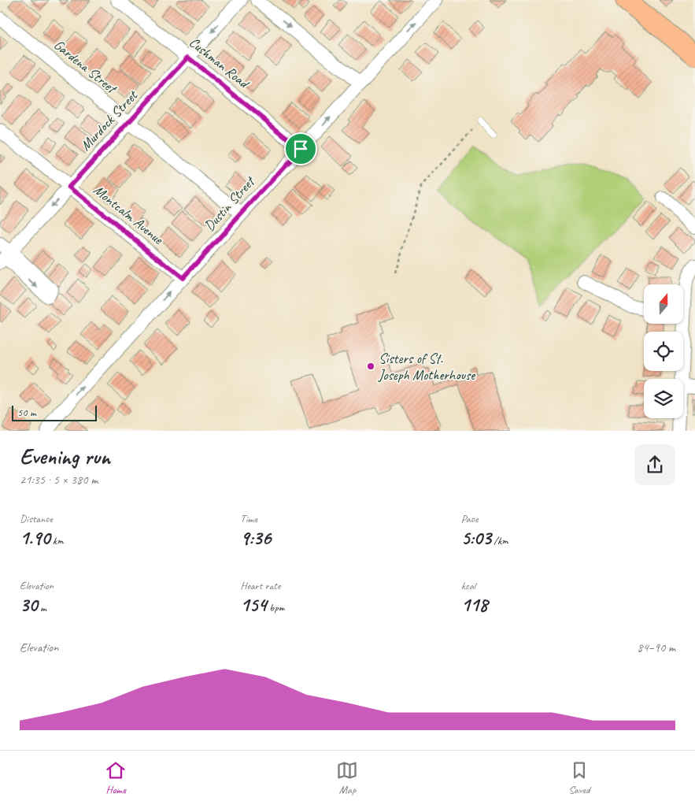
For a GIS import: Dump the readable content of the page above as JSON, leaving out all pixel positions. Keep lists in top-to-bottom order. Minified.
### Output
{"streets":{"street":["Cushman Road","Gardena Street","Murdock Street","Dustin Street","Montcalm Avenue"]},"crossings":[["Cushman Road","Murdock Street"],["Cushman Road","Dustin Street"],["Gardena Street","Murdock Street"],["Gardena Street","Dustin Street"],["Murdock Street","Montcalm Avenue"],["Dustin Street","Montcalm Avenue"]],"one_way":["Murdock Street","Dustin Street"],"places":["Sisters of St. Joseph Motherhouse"],"scale_bar":"50 m","north":"top","page":{"scale":"50 m","heading":["Evening run","21:35 · 5 × 380 m"],"stats":[["Distance","1.90 km"],["Time","9:36"],["Pace","5:03 /km"],["Elevation","30 m"],["Heart rate","154 bpm"],["kcal","118"]],"chart":["Elevation","84–90 m"],"tabs":["Home","Map","Saved"]}}
